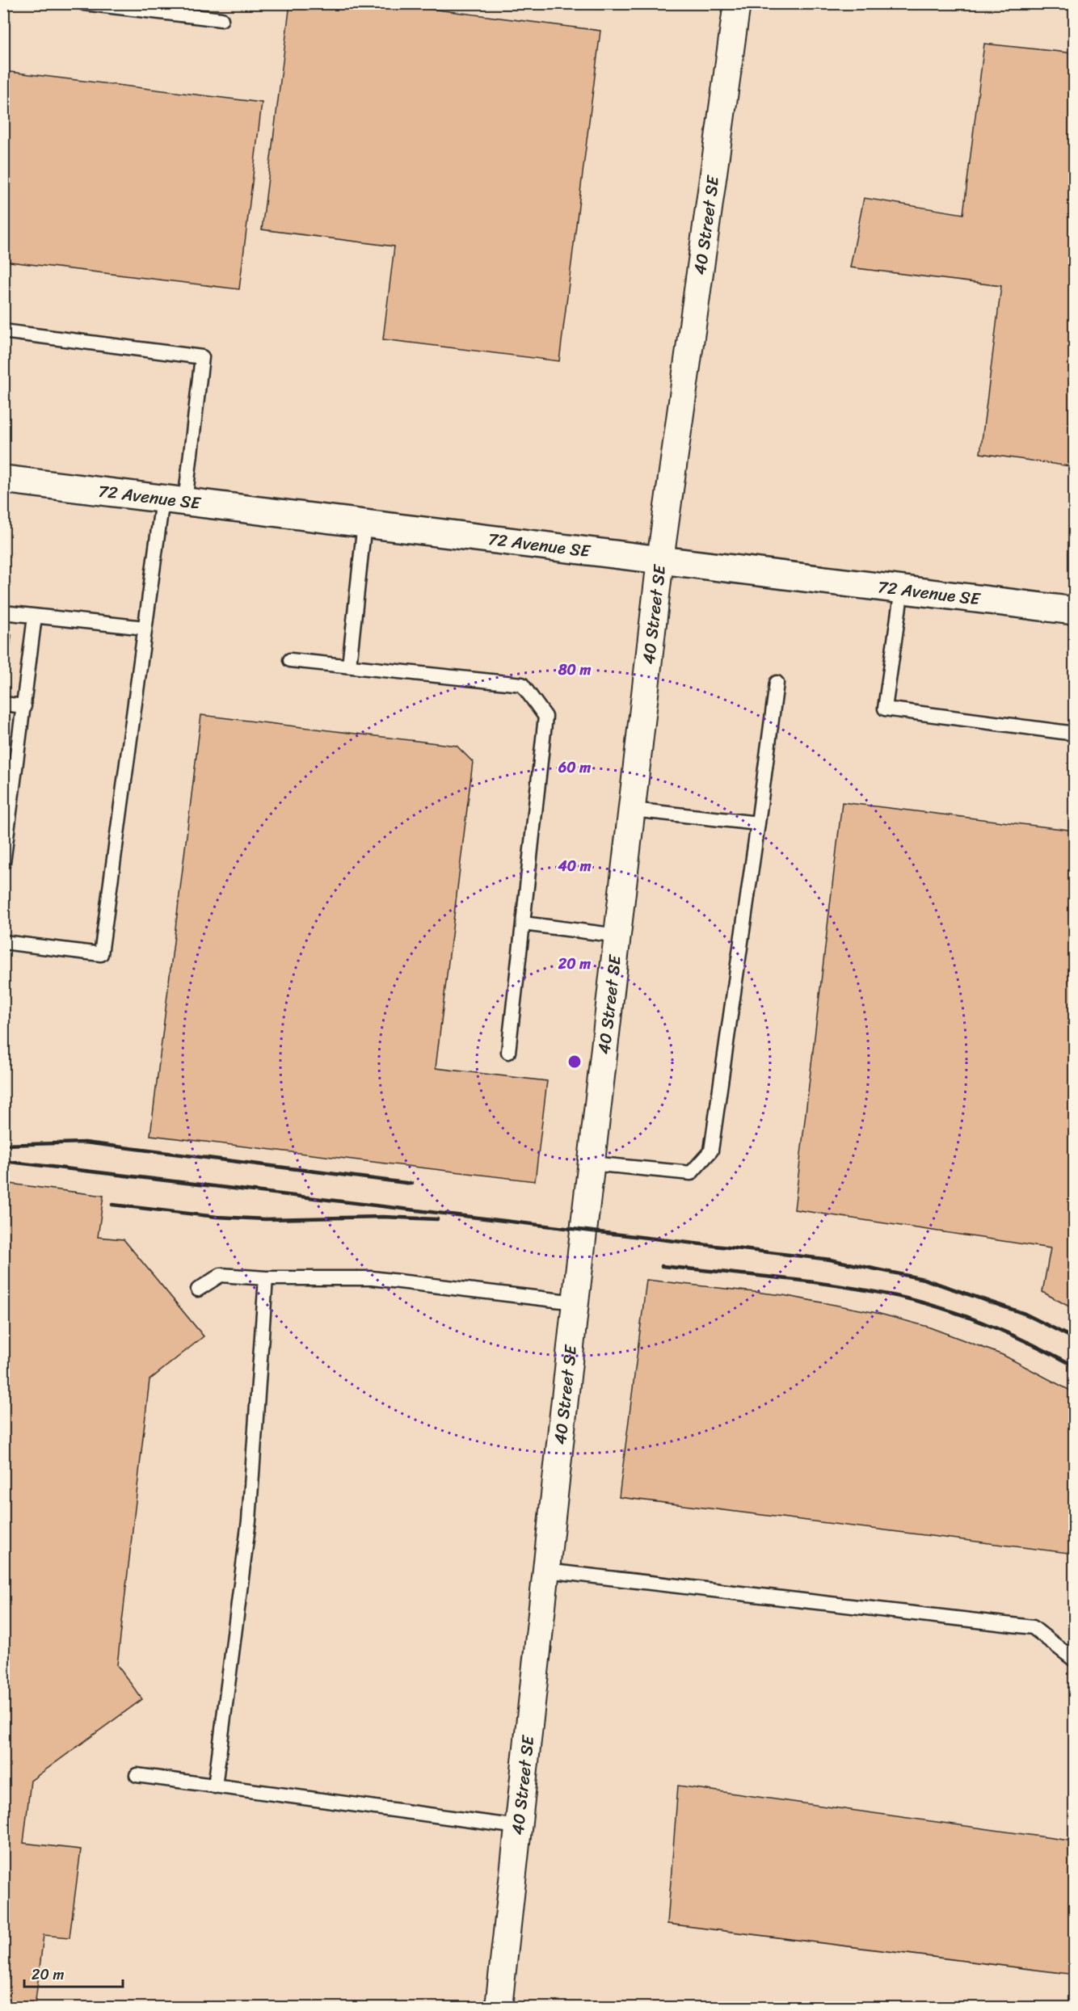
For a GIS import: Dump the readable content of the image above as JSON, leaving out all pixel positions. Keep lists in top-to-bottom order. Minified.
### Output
{"streets":{"street":["40 Street SE","72 Avenue SE"]},"crossings":[["40 Street SE","72 Avenue SE"]],"scale_bar":"20 m","rings":["80 m","60 m","40 m","20 m"]}
